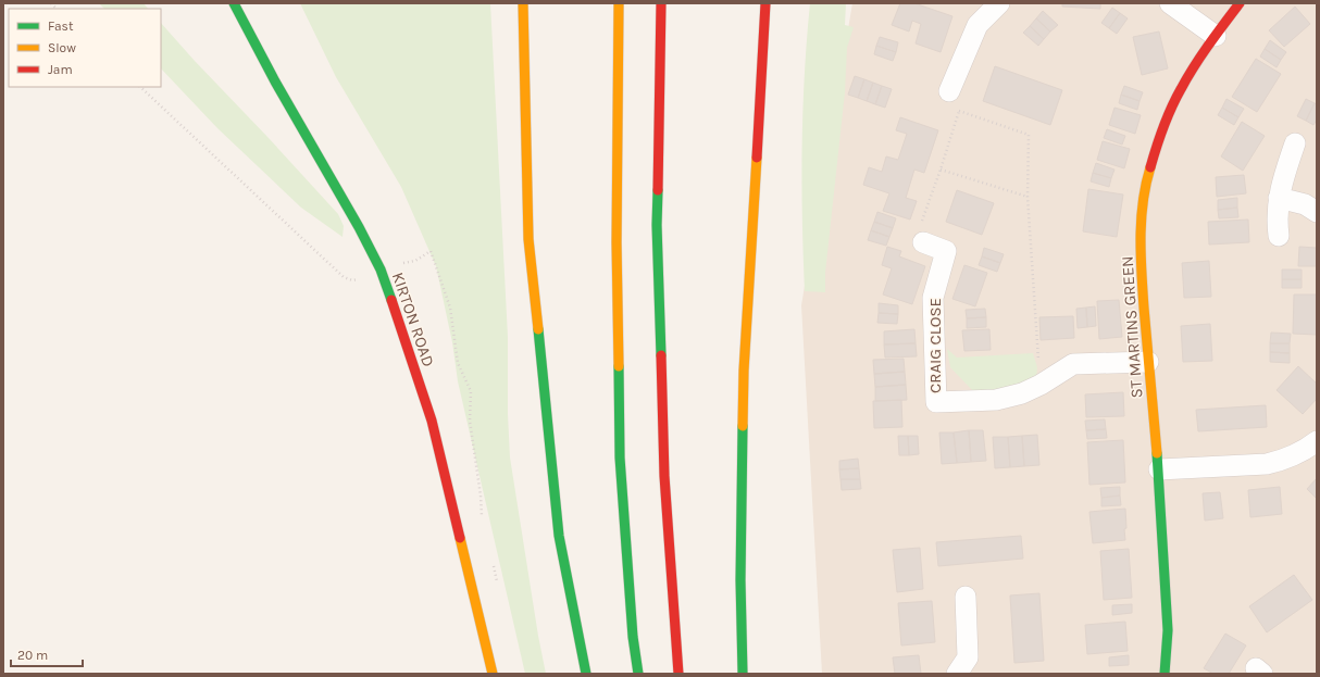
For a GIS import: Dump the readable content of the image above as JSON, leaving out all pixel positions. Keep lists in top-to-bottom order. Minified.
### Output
{"streets":{"main road":["KIRTON ROAD","ST MARTINS GREEN"],"street":["CRAIG CLOSE"]},"crossings":[["ST MARTINS GREEN","CRAIG CLOSE"]],"legend":["Fast","Slow","Jam"],"scale_bar":"20 m"}
